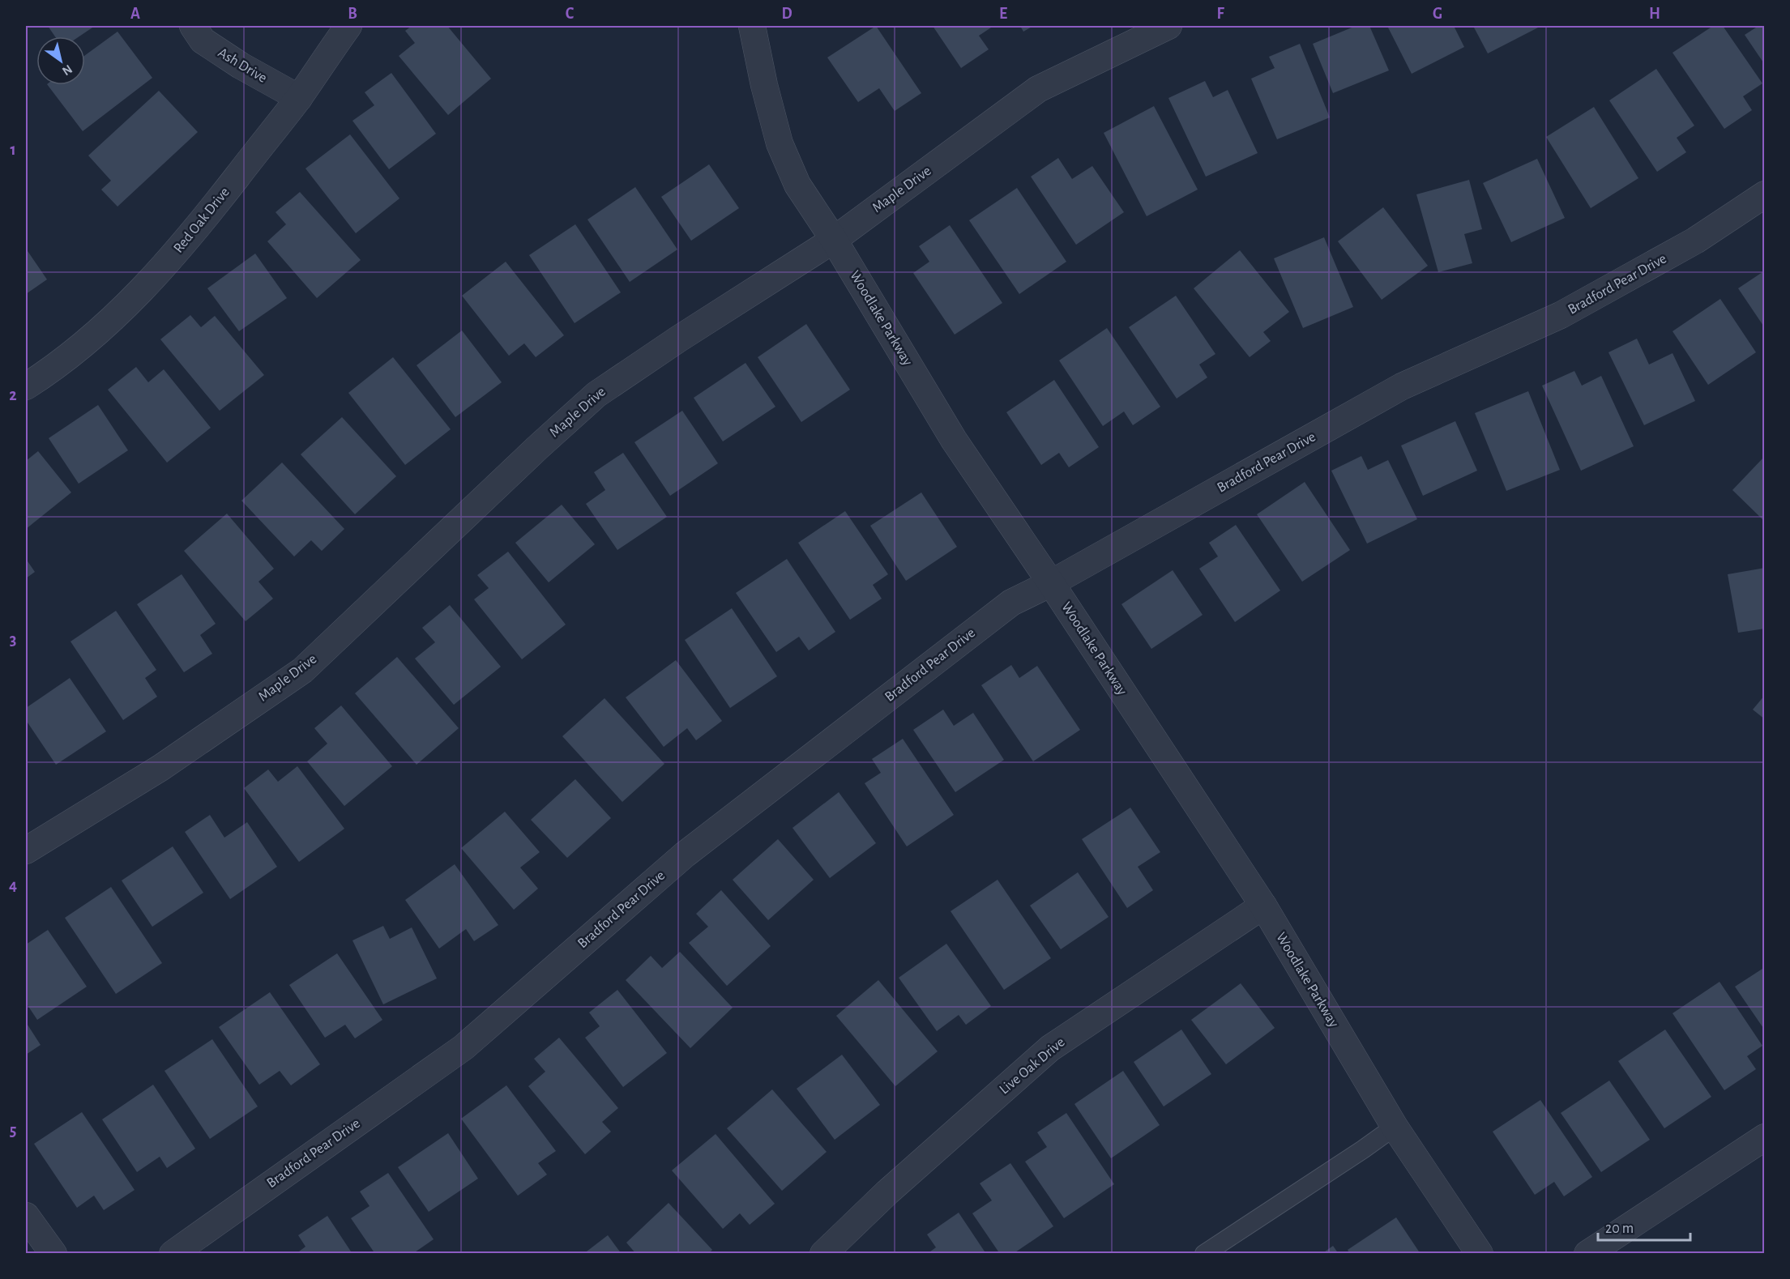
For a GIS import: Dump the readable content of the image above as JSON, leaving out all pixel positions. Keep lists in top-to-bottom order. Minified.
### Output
{"streets":{"street":["Ash Drive","Maple Drive","Red Oak Drive","Bradford Pear Drive","Woodlake Parkway","Live Oak Drive"]},"crossings":[["Ash Drive","Red Oak Drive"],["Maple Drive","Woodlake Parkway"],["Bradford Pear Drive","Woodlake Parkway"],["Woodlake Parkway","Live Oak Drive"]],"scale_bar":"20 m","north":"bottom right","grid":{"columns":["A","B","C","D","E","F","G","H"],"rows":["1","2","3","4","5"]}}
